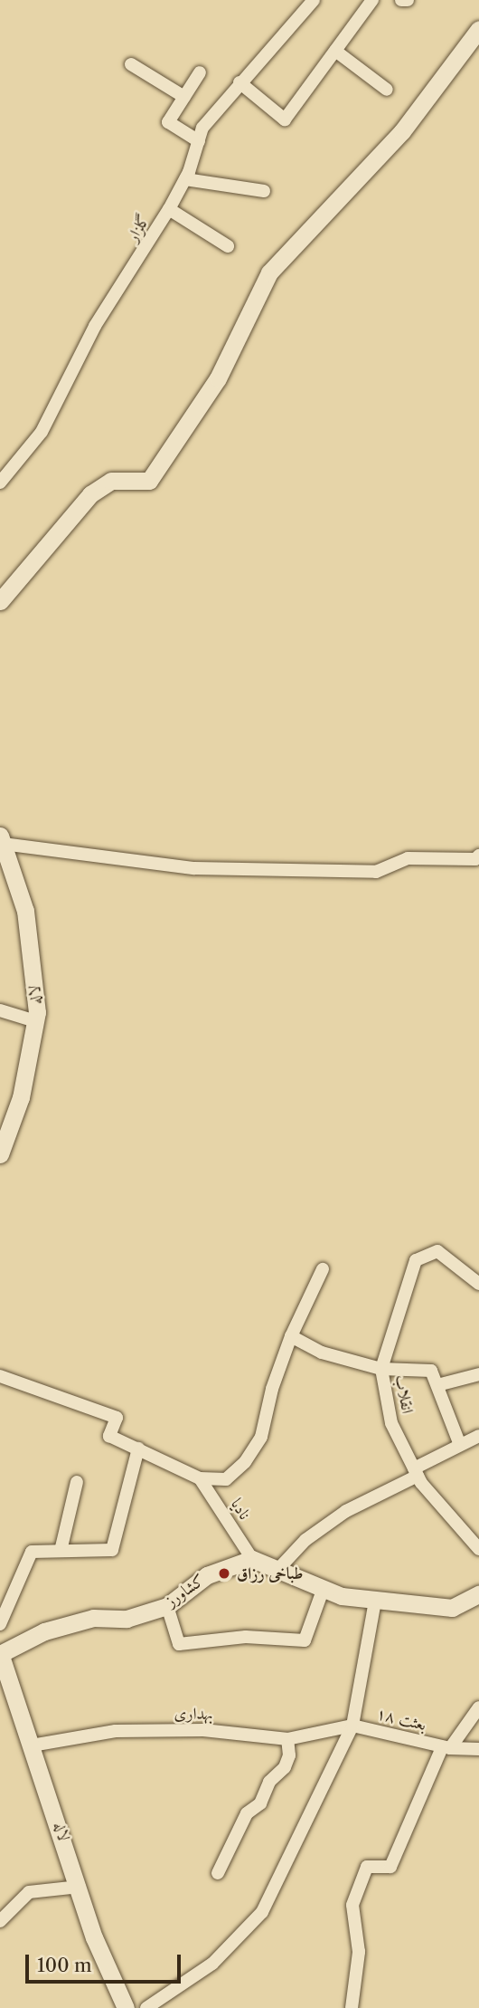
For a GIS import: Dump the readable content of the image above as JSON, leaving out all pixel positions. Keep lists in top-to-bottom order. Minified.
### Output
{"streets":{"street":["گلزار","لاله","انقلاب","نادیا","کشاورز","بهداری","بعثت ۱۸"]},"crossings":[["لاله","کشاورز"],["لاله","بهداری"],["نادیا","کشاورز"],["بهداری","بعثت ۱۸"]],"places":["طباخی رزاق"],"scale_bar":"100 m"}
